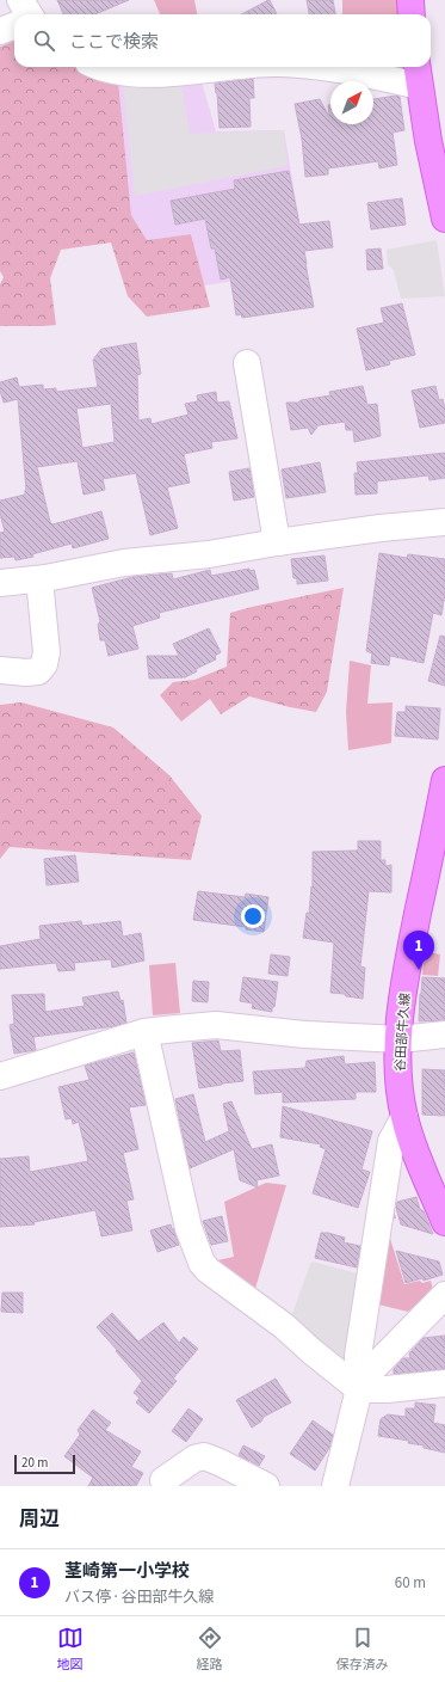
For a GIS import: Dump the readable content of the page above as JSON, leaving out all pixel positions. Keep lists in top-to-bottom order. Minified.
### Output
{"streets":{"main road":["谷田部牛久線"]},"scale_bar":"20 m","north":"top right","page":{"search":"ここで検索","pins":"1","scale":"20 m","heading":"周辺","list":[{"mark":"1","name":"茎崎第一小学校","note":"バス停 · 谷田部牛久線","value":"60 m"}],"nav":["地図","経路","保存済み"]}}
